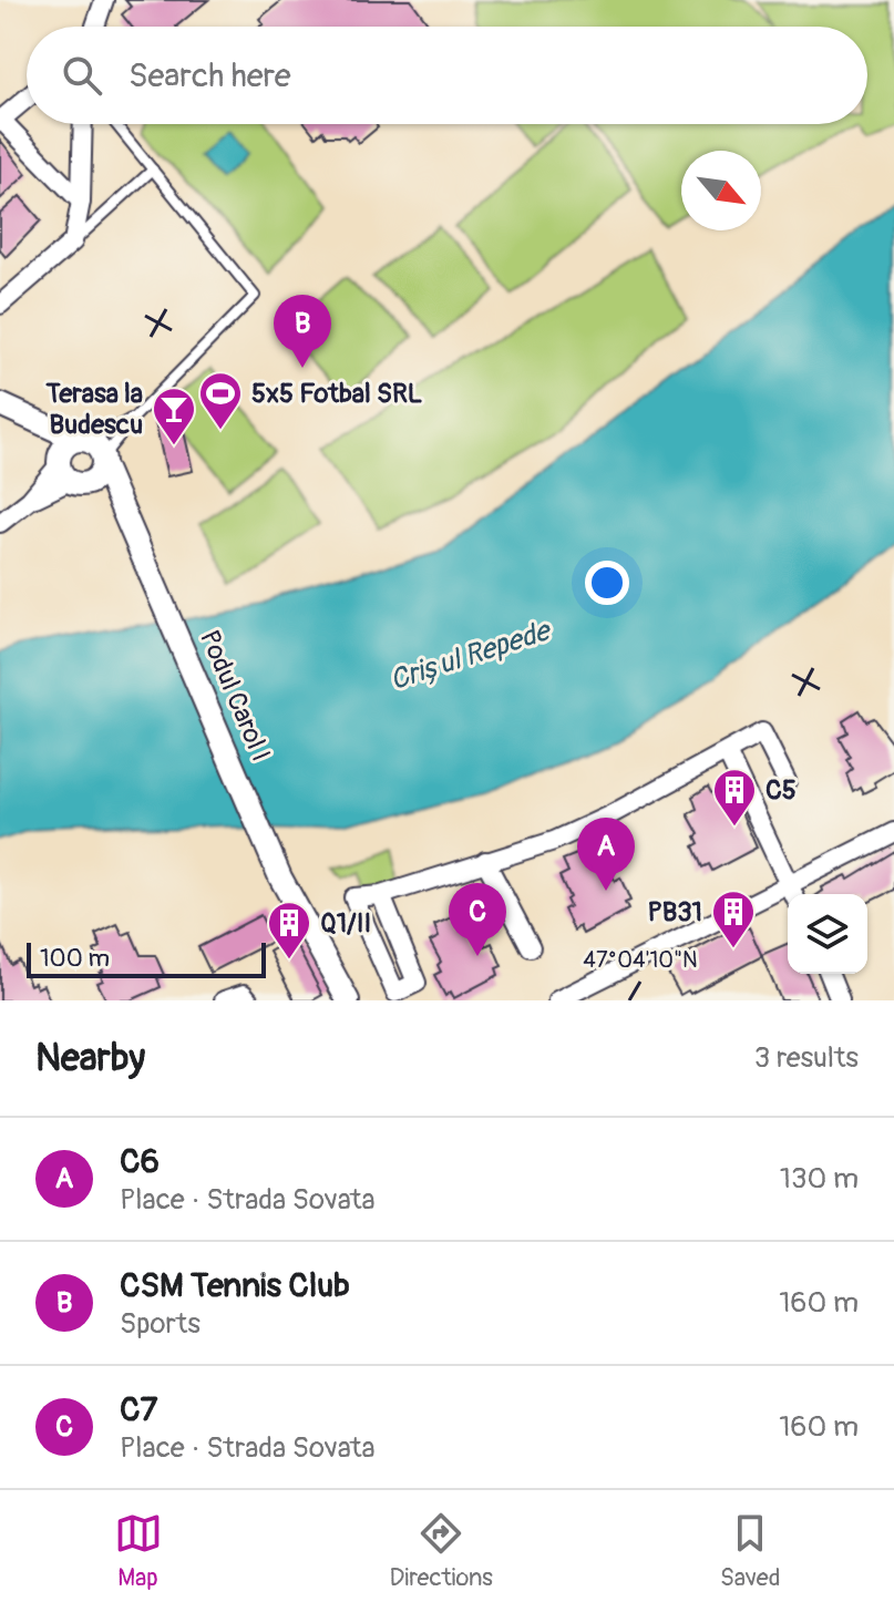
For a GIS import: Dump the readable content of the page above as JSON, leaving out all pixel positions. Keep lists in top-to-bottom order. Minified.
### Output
{"streets":{"street":["Podul Carol I"]},"water":["Crișul Repede"],"places":{"sports":["5x5 Fotbal SRL"],"bar":["Terasa la Budescu"],"building":["C5","PB31","Q1/II"]},"scale_bar":"100 m","north":"bottom right","page":{"search":"Search here","pins":["B","A","C"],"scale":"100 m","heading":["Nearby","3 results"],"list":[{"mark":"A","name":"C6","note":"Place · Strada Sovata","value":"130 m"},{"mark":"B","name":"CSM Tennis Club","note":"Sports","value":"160 m"},{"mark":"C","name":"C7","note":"Place · Strada Sovata","value":"160 m"}],"nav":["Map","Directions","Saved"]},"coordinates":["47°04'10\"N"]}
